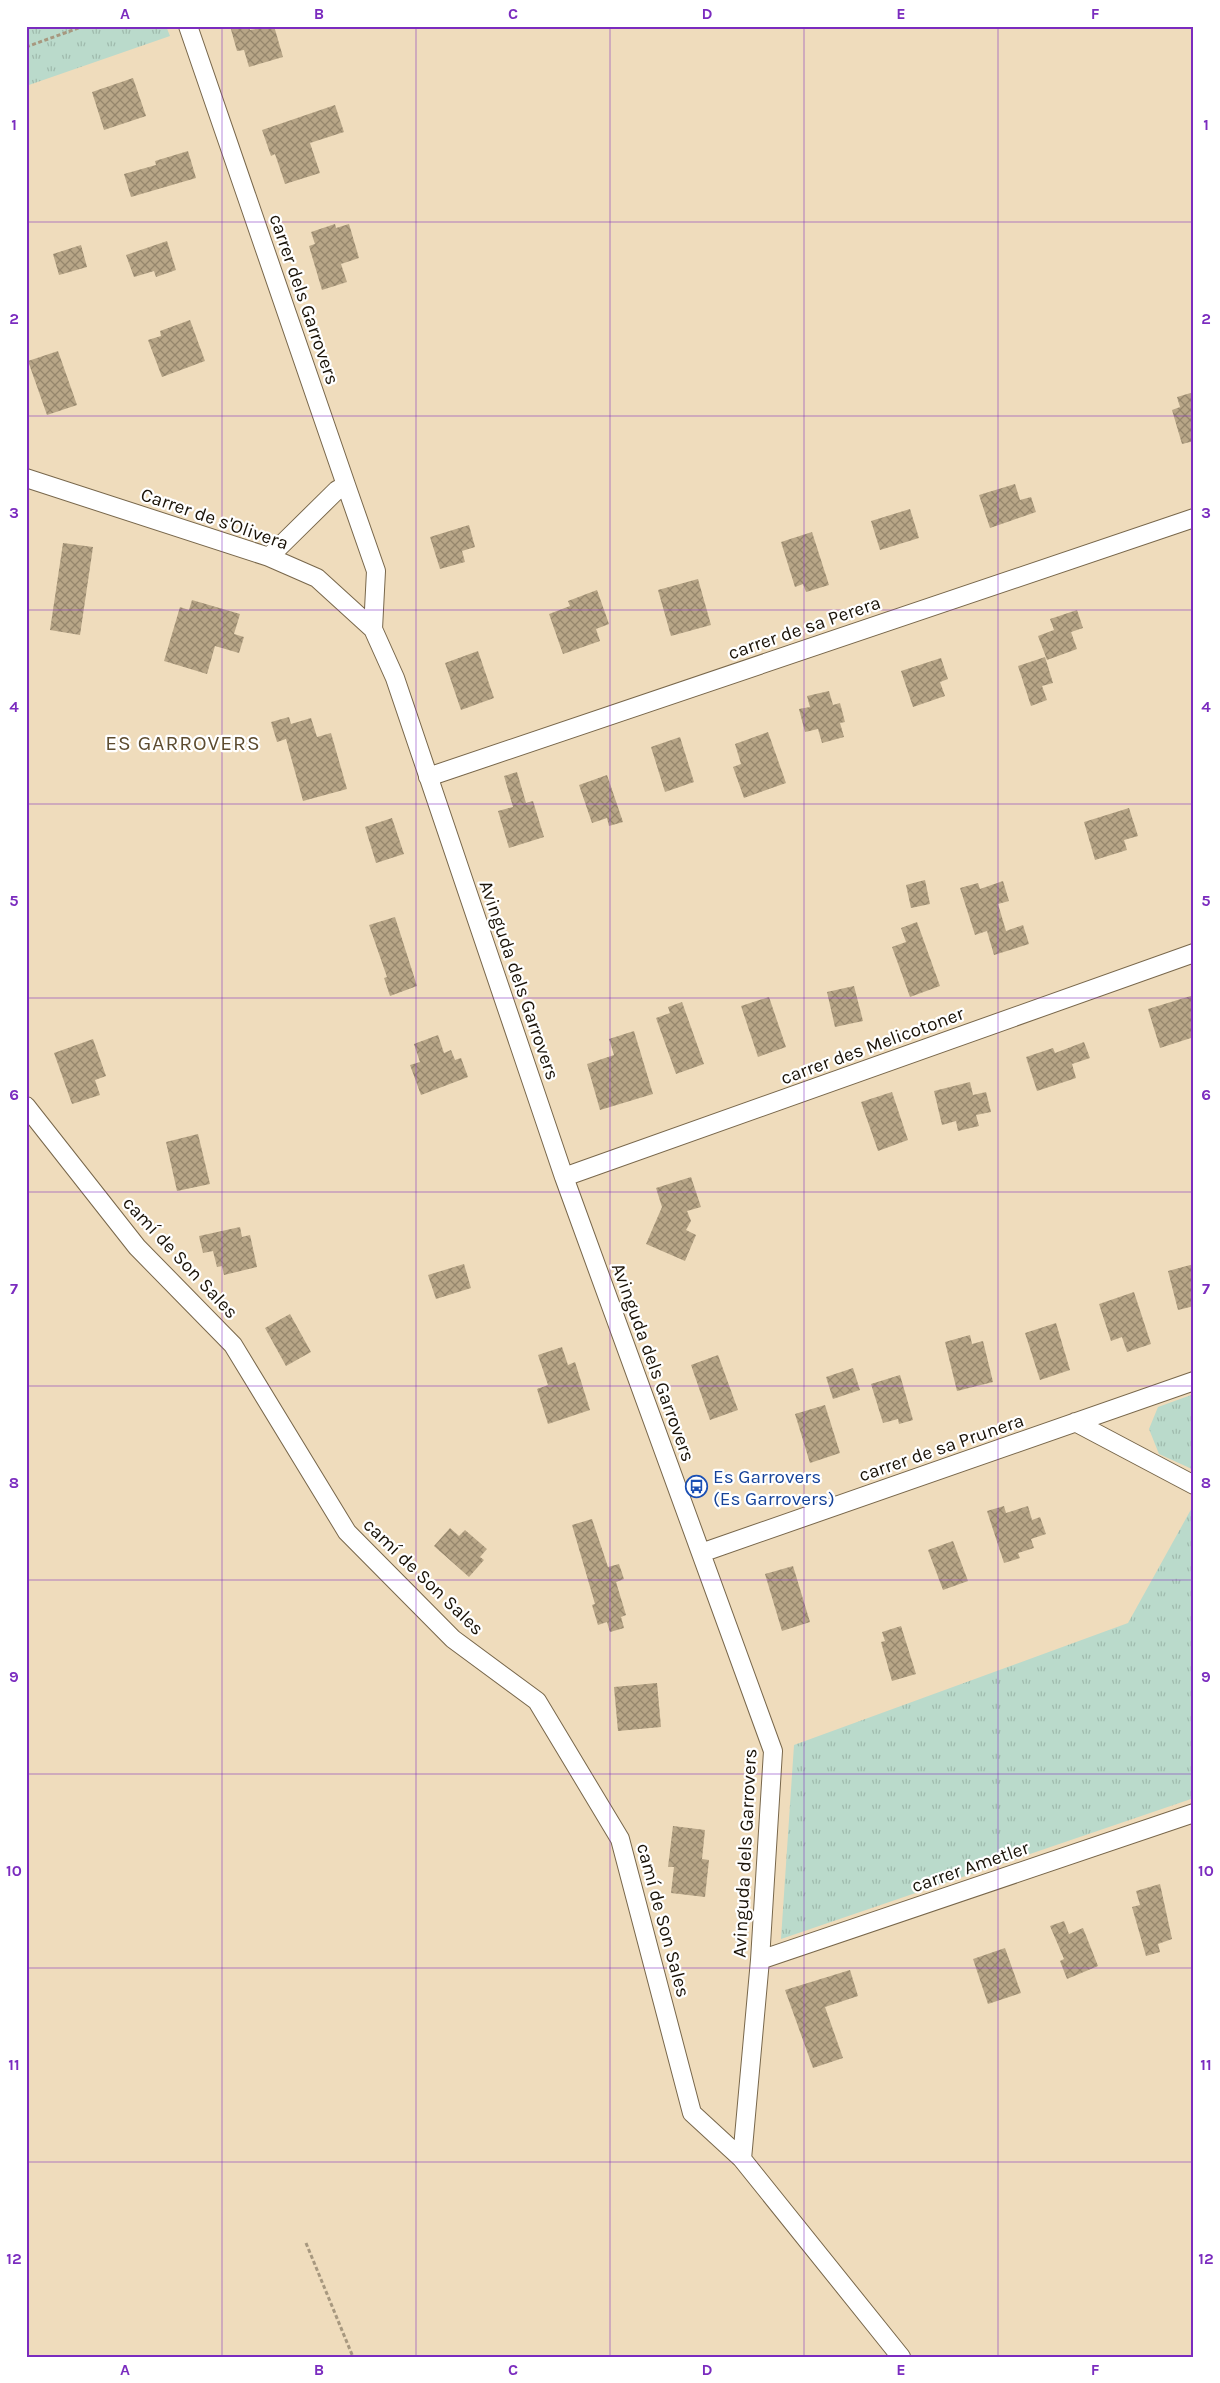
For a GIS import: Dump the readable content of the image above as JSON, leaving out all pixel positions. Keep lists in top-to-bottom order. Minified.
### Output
{"streets":{"street":["carrer dels Garrovers","Carrer de s'Olivera","carrer de sa Perera","Avinguda dels Garrovers","carrer des Melicotoner","camí de Son Sales","carrer de sa Prunera","carrer Ametler"]},"crossings":[["carrer dels Garrovers","Carrer de s'Olivera"],["carrer dels Garrovers","Avinguda dels Garrovers"],["Carrer de s'Olivera","Avinguda dels Garrovers"],["carrer de sa Perera","Avinguda dels Garrovers"],["Avinguda dels Garrovers","carrer des Melicotoner"],["Avinguda dels Garrovers","camí de Son Sales"],["Avinguda dels Garrovers","carrer de sa Prunera"],["Avinguda dels Garrovers","carrer Ametler"]],"districts":["ES GARROVERS"],"places":{"bus stop":["Es Garrovers (Es Garrovers)"]},"grid":{"columns":["A","B","C","D","E","F"],"rows":["1","2","3","4","5","6","7","8","9","10","11","12"]}}
